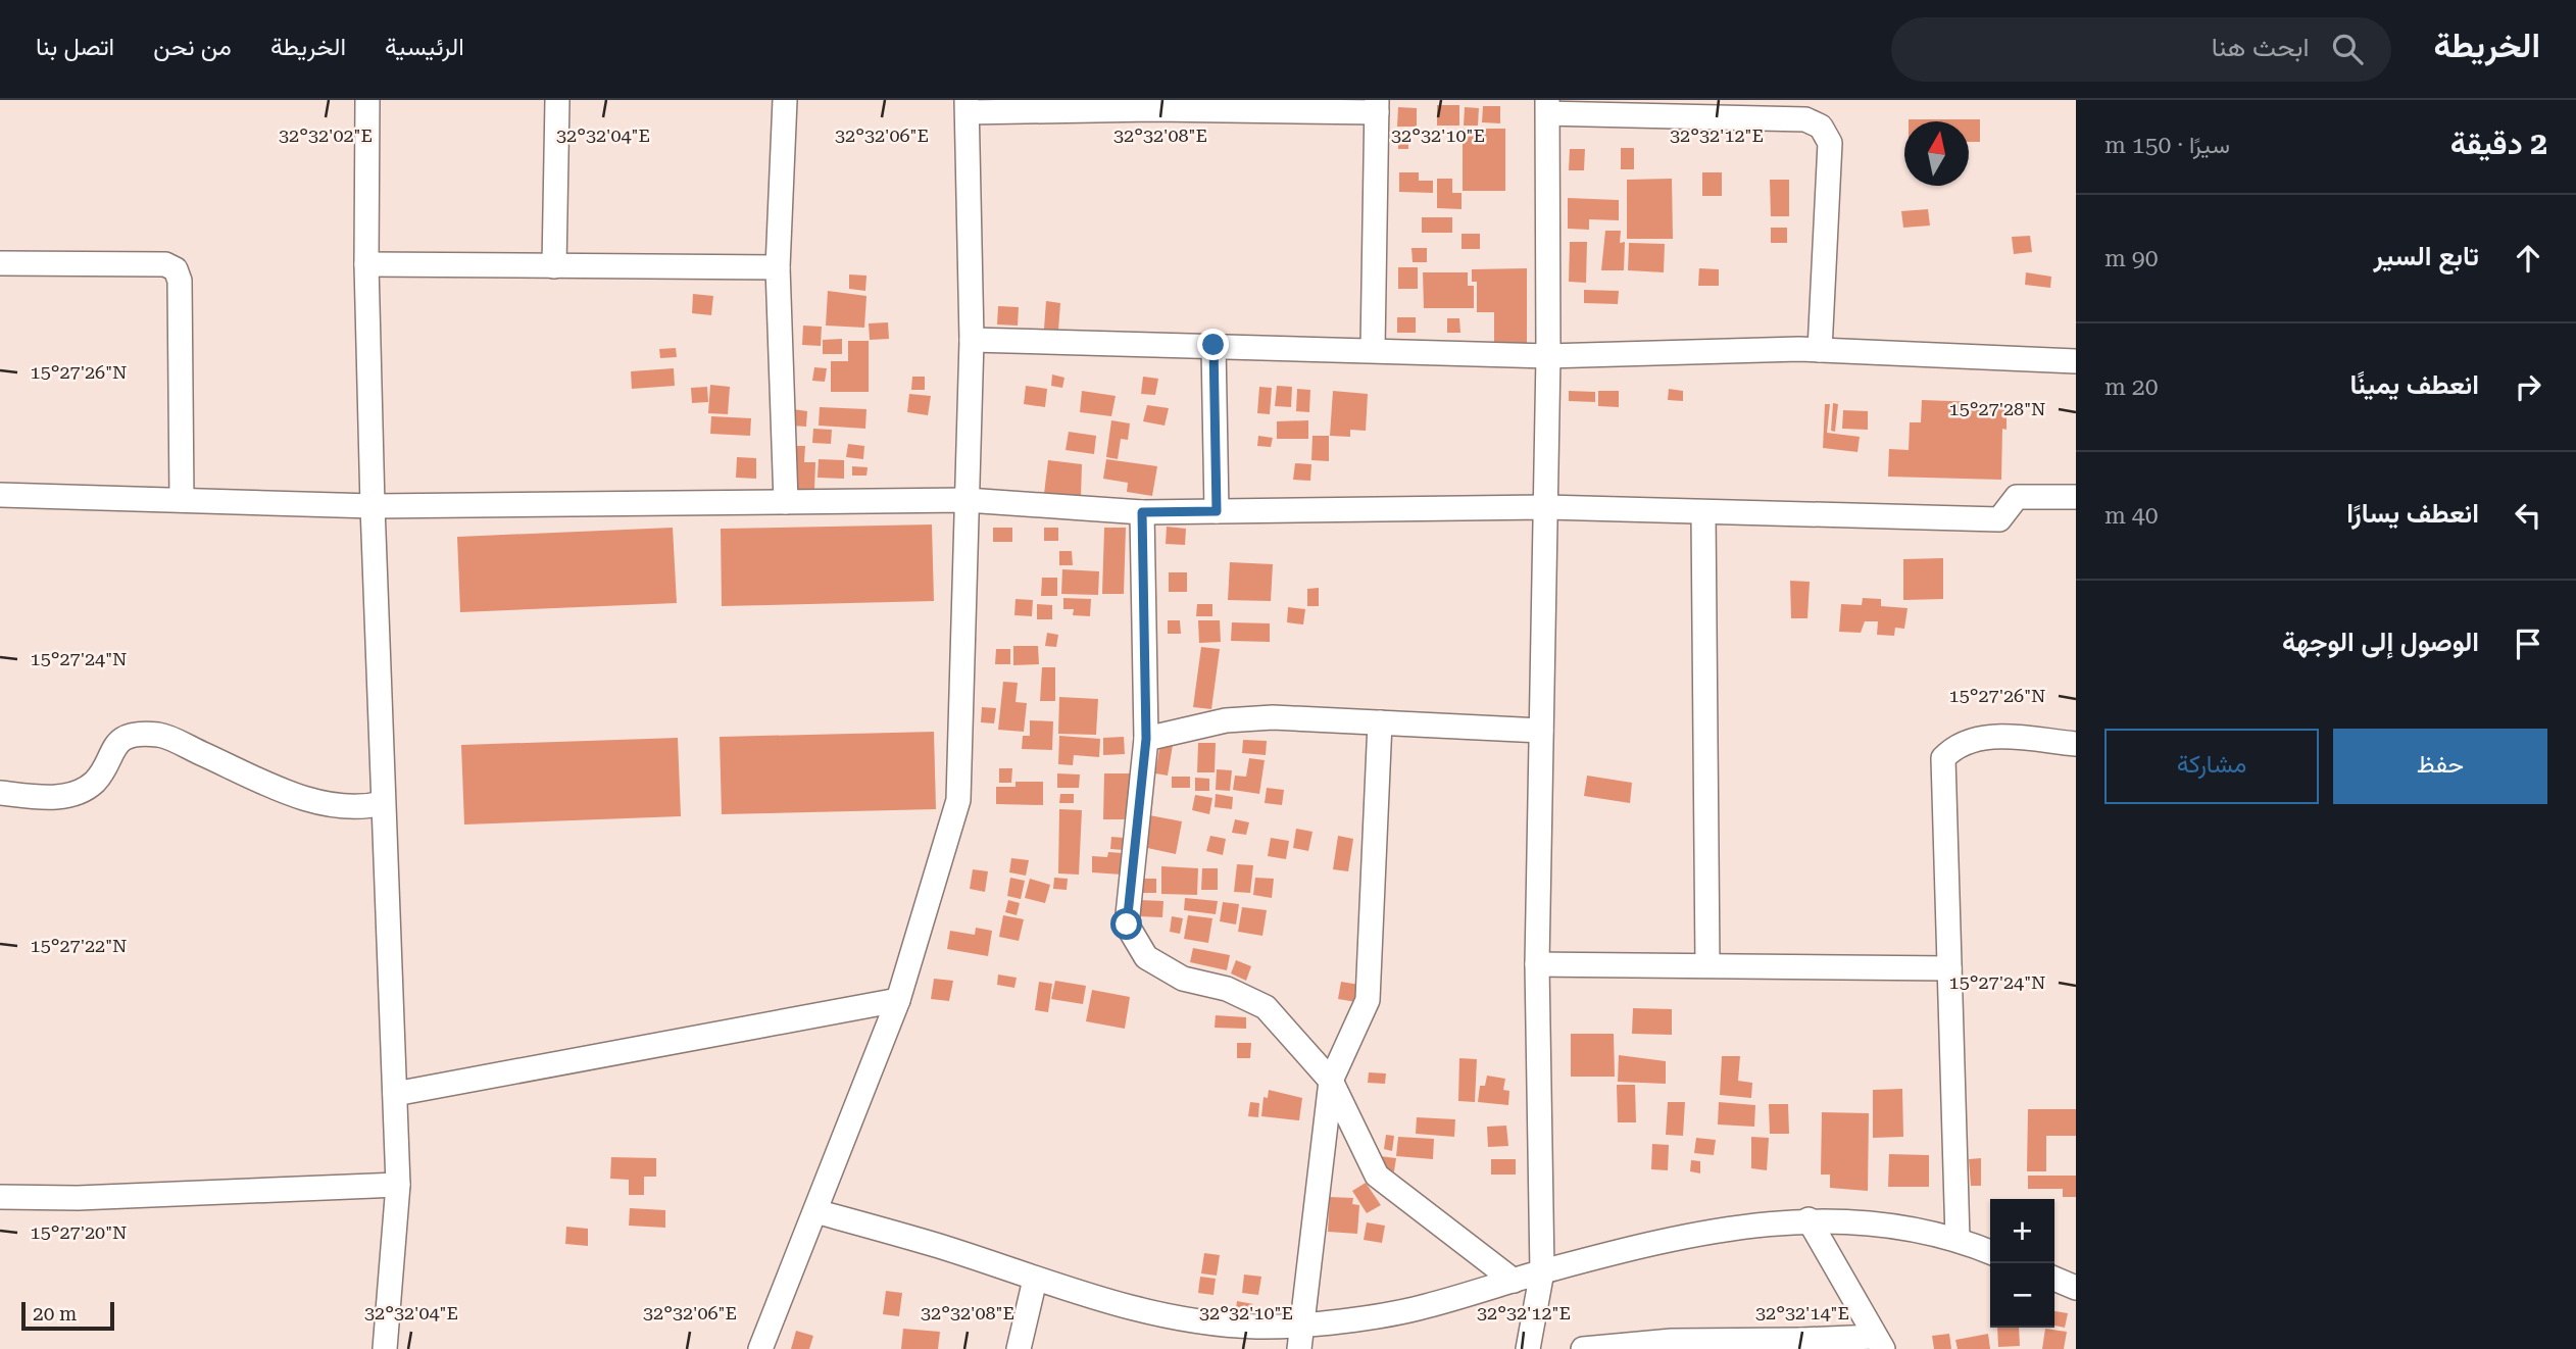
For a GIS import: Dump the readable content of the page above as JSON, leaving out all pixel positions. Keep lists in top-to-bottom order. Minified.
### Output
{"scale_bar":"20 m","north":"top","page":{"header":"الخريطة","search":"ابحث هنا","nav":["الرئيسية","الخريطة","من نحن","اتصل بنا"],"heading":["2 دقيقة","سيرًا · 150 m"],"list":[["تابع السير","90 m"],["انعطف يمينًا","20 m"],["انعطف يسارًا","40 m"],"الوصول إلى الوجهة"],"buttons":["حفظ","مشاركة"],"map_buttons":["+","−"],"scale":"20 m"},"coordinates":["32°32'02\"E","32°32'04\"E","32°32'06\"E","32°32'08\"E","32°32'10\"E","32°32'12\"E","15°27'26\"N","15°27'28\"N","15°27'24\"N","15°27'22\"N","15°27'20\"N","32°32'14\"E"]}
